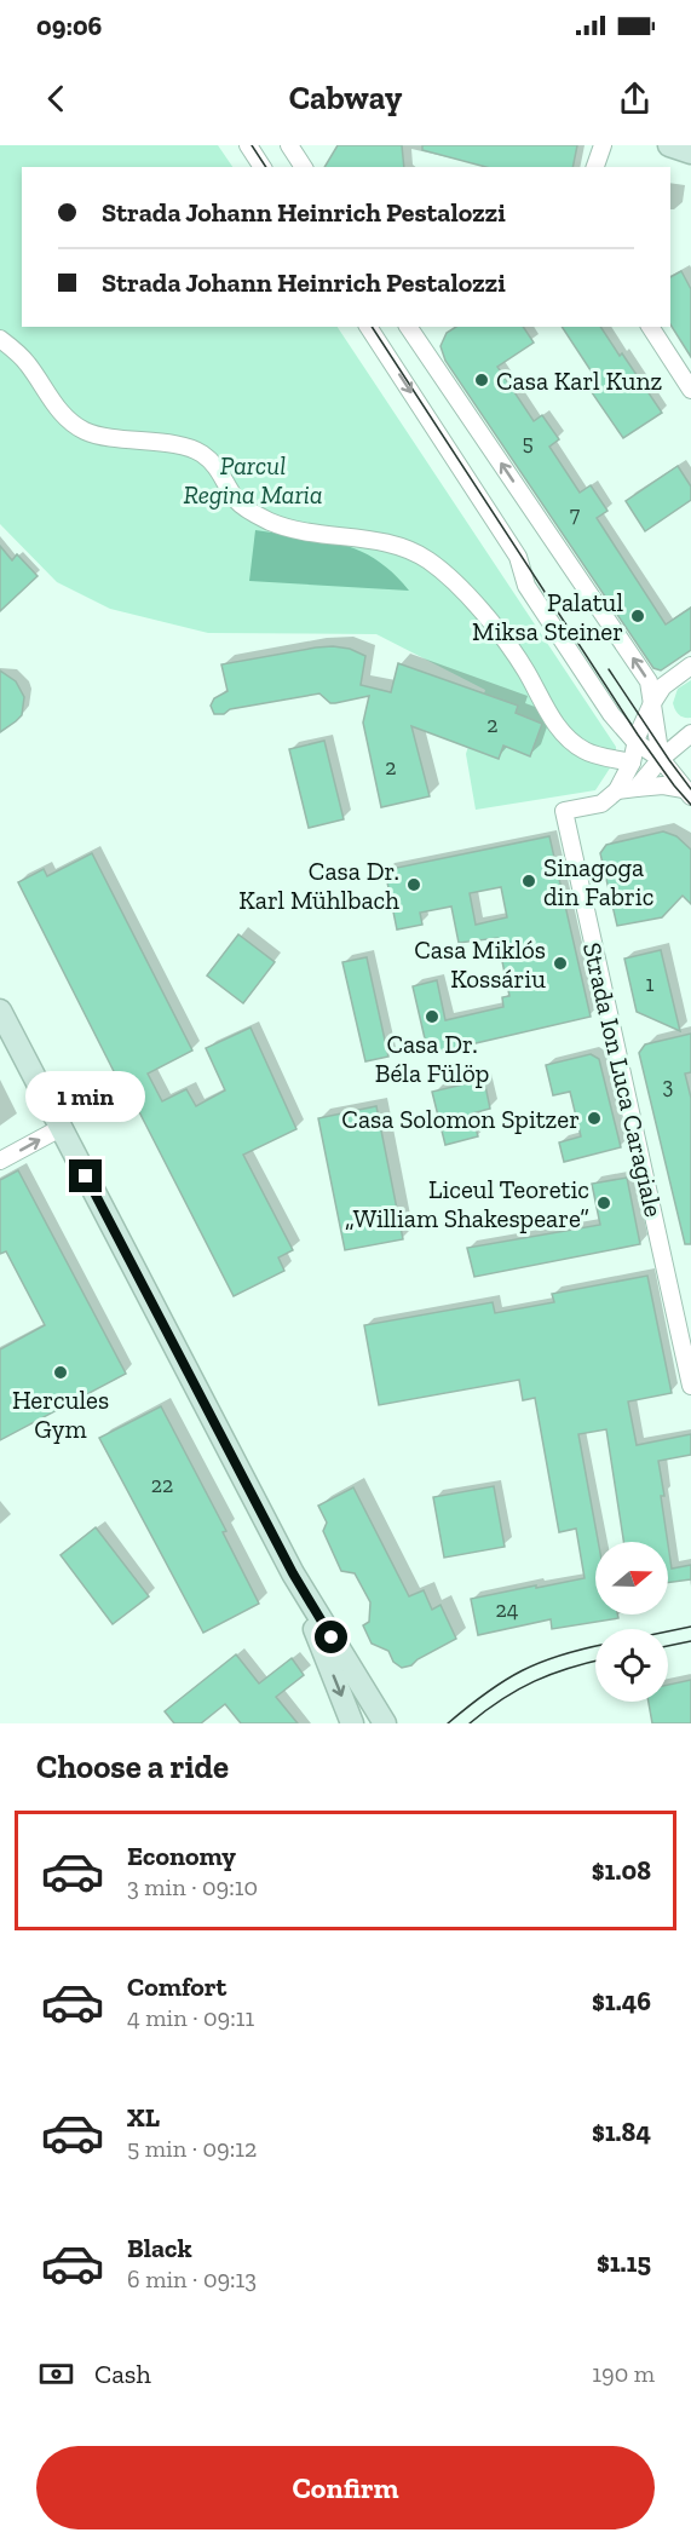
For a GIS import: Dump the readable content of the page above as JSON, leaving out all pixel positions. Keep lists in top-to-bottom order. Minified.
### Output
{"streets":{"street":["Strada Ion Luca Caragiale"]},"parks":["Parcul Regina Maria"],"places":["Casa Karl Kunz","Palatul Miksa Steiner","Sinagoga din Fabric","Casa Dr. Karl Mühlbach","Casa Miklós Kossáriu","Casa Dr. Béla Fülöp","Casa Solomon Spitzer","Liceul Teoretic „William Shakespeare”","Hercules Gym"],"house_numbers":["5","7","2","2","1","3","22","24"],"north":"right","page":{"status":"09:06","header":"Cabway","banner":["Strada Johann Heinrich Pestalozzi","Strada Johann Heinrich Pestalozzi"],"bubble":"1 min","heading":"Choose a ride","list":[{"name":"Economy","note":"3 min · 09:10","value":"$1.08"},{"name":"Comfort","note":"4 min · 09:11","value":"$1.46"},{"name":"XL","note":"5 min · 09:12","value":"$1.84"},{"name":"Black","note":"6 min · 09:13","value":"$1.15"}],"pay":["Cash","190 m"],"buttons":"Confirm"}}
